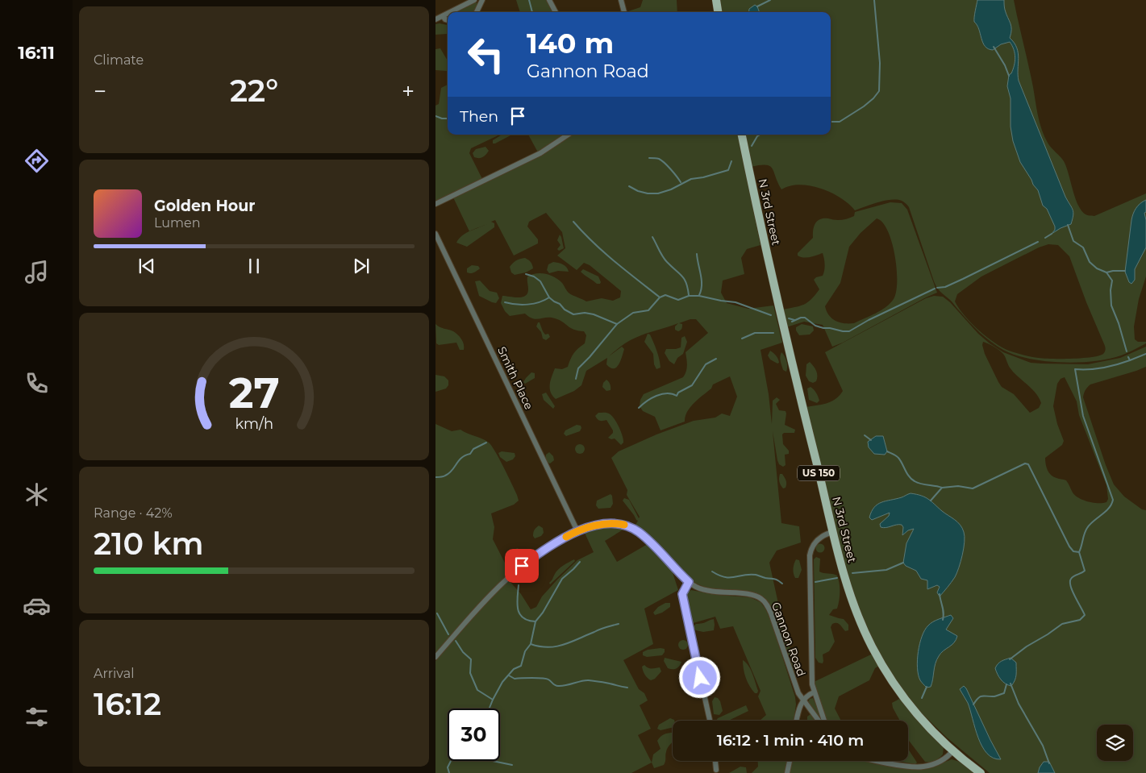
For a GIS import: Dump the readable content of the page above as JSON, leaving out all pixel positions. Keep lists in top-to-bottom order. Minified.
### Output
{"streets":{"main road":["N 3rd Street","US 150"],"street":["Smith Place","Gannon Road"]},"crossings":[["Smith Place","Gannon Road"]],"page":{"tabs":"16:11","tile":["Climate",["Range · 42%","210 km"],["Arrival","16:12"]],"turn":["140 m","Gannon Road"],"heat":["−","22°","+"],"then":"Then","song":["Golden Hour","Lumen"],"limit":"30","trip":"16:12 · 1 min · 410 m","gauge":["27","km/h"]}}
